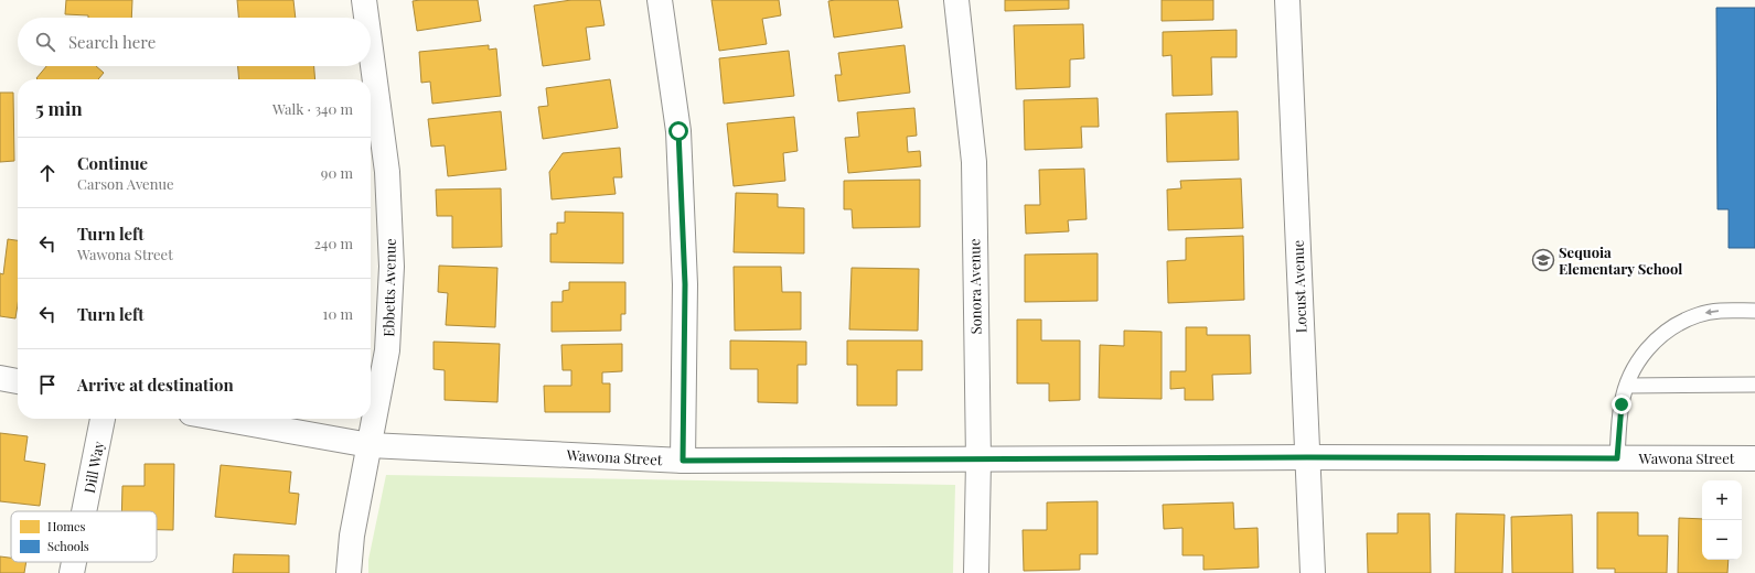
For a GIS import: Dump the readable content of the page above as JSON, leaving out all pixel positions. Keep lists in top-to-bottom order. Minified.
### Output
{"streets":{"street":["Sonora Avenue","Locust Avenue","Ebbetts Avenue","Wawona Street","Dill Way"]},"crossings":[["Sonora Avenue","Wawona Street"],["Locust Avenue","Wawona Street"],["Ebbetts Avenue","Wawona Street"]],"places":{"school or university":["Sequoia Elementary School"]},"legend":["Homes","Schools"],"page":{"search":"Search here","heading":["5 min","Walk · 340 m"],"list":[["Continue","Carson Avenue","90 m"],["Turn left","Wawona Street","240 m"],["Turn left","10 m"],"Arrive at destination"],"map_buttons":["+","−"]}}
